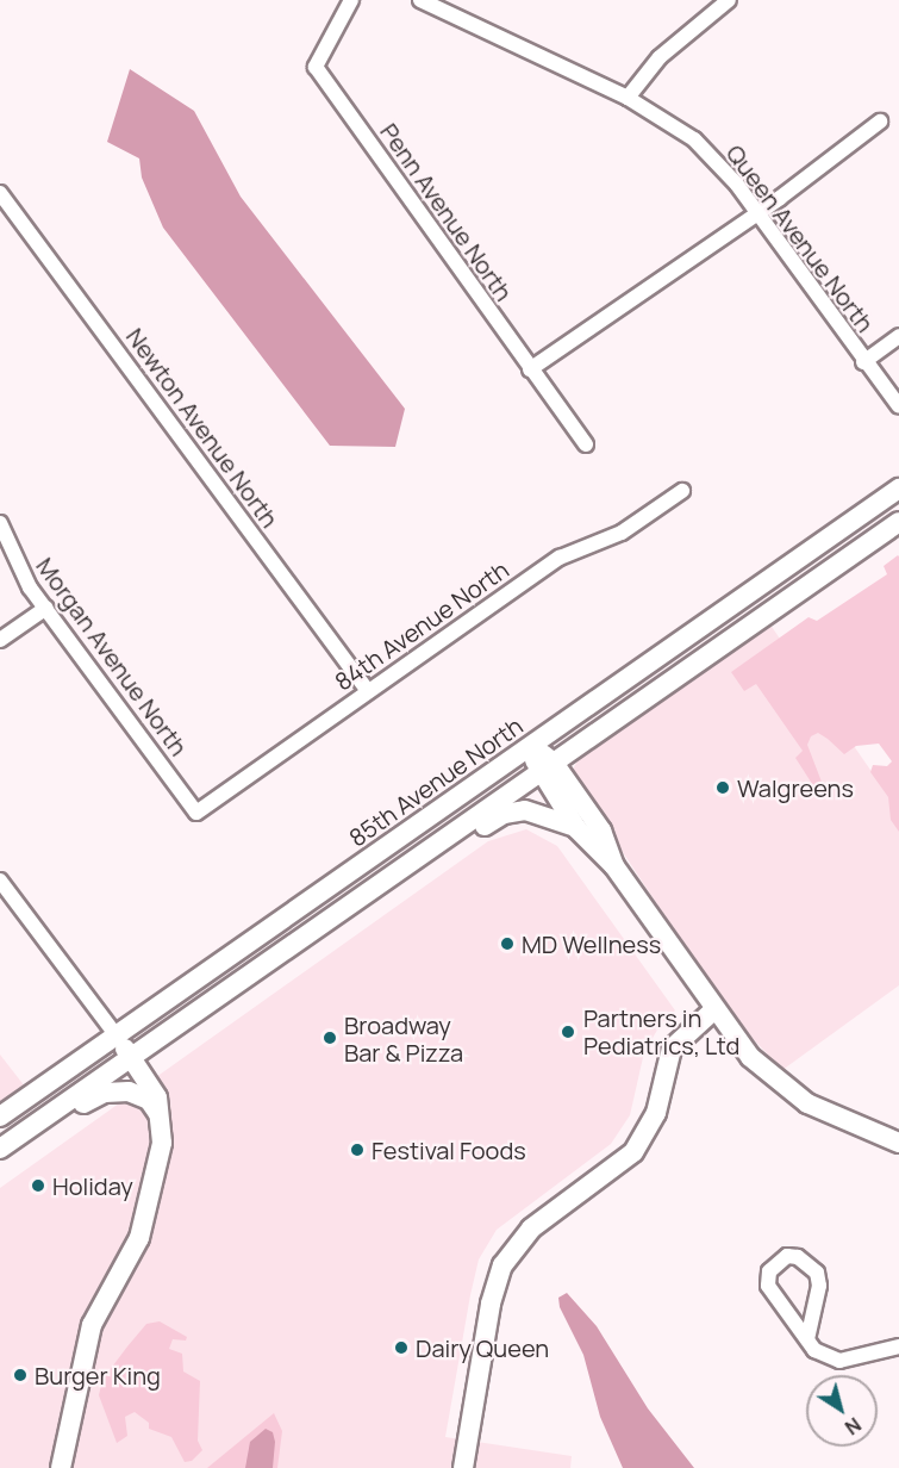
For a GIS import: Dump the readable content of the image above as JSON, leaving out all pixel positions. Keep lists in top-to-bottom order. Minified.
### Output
{"streets":{"main road":["85th Avenue North"],"street":["Penn Avenue North","Queen Avenue North","Newton Avenue North","84th Avenue North","Morgan Avenue North"]},"crossings":[["Newton Avenue North","84th Avenue North"],["84th Avenue North","Morgan Avenue North"]],"places":["Walgreens","MD Wellness","Partners in Pediatrics, Ltd","Broadway Bar & Pizza","Festival Foods","Holiday","Dairy Queen","Burger King"],"north":"bottom right"}
